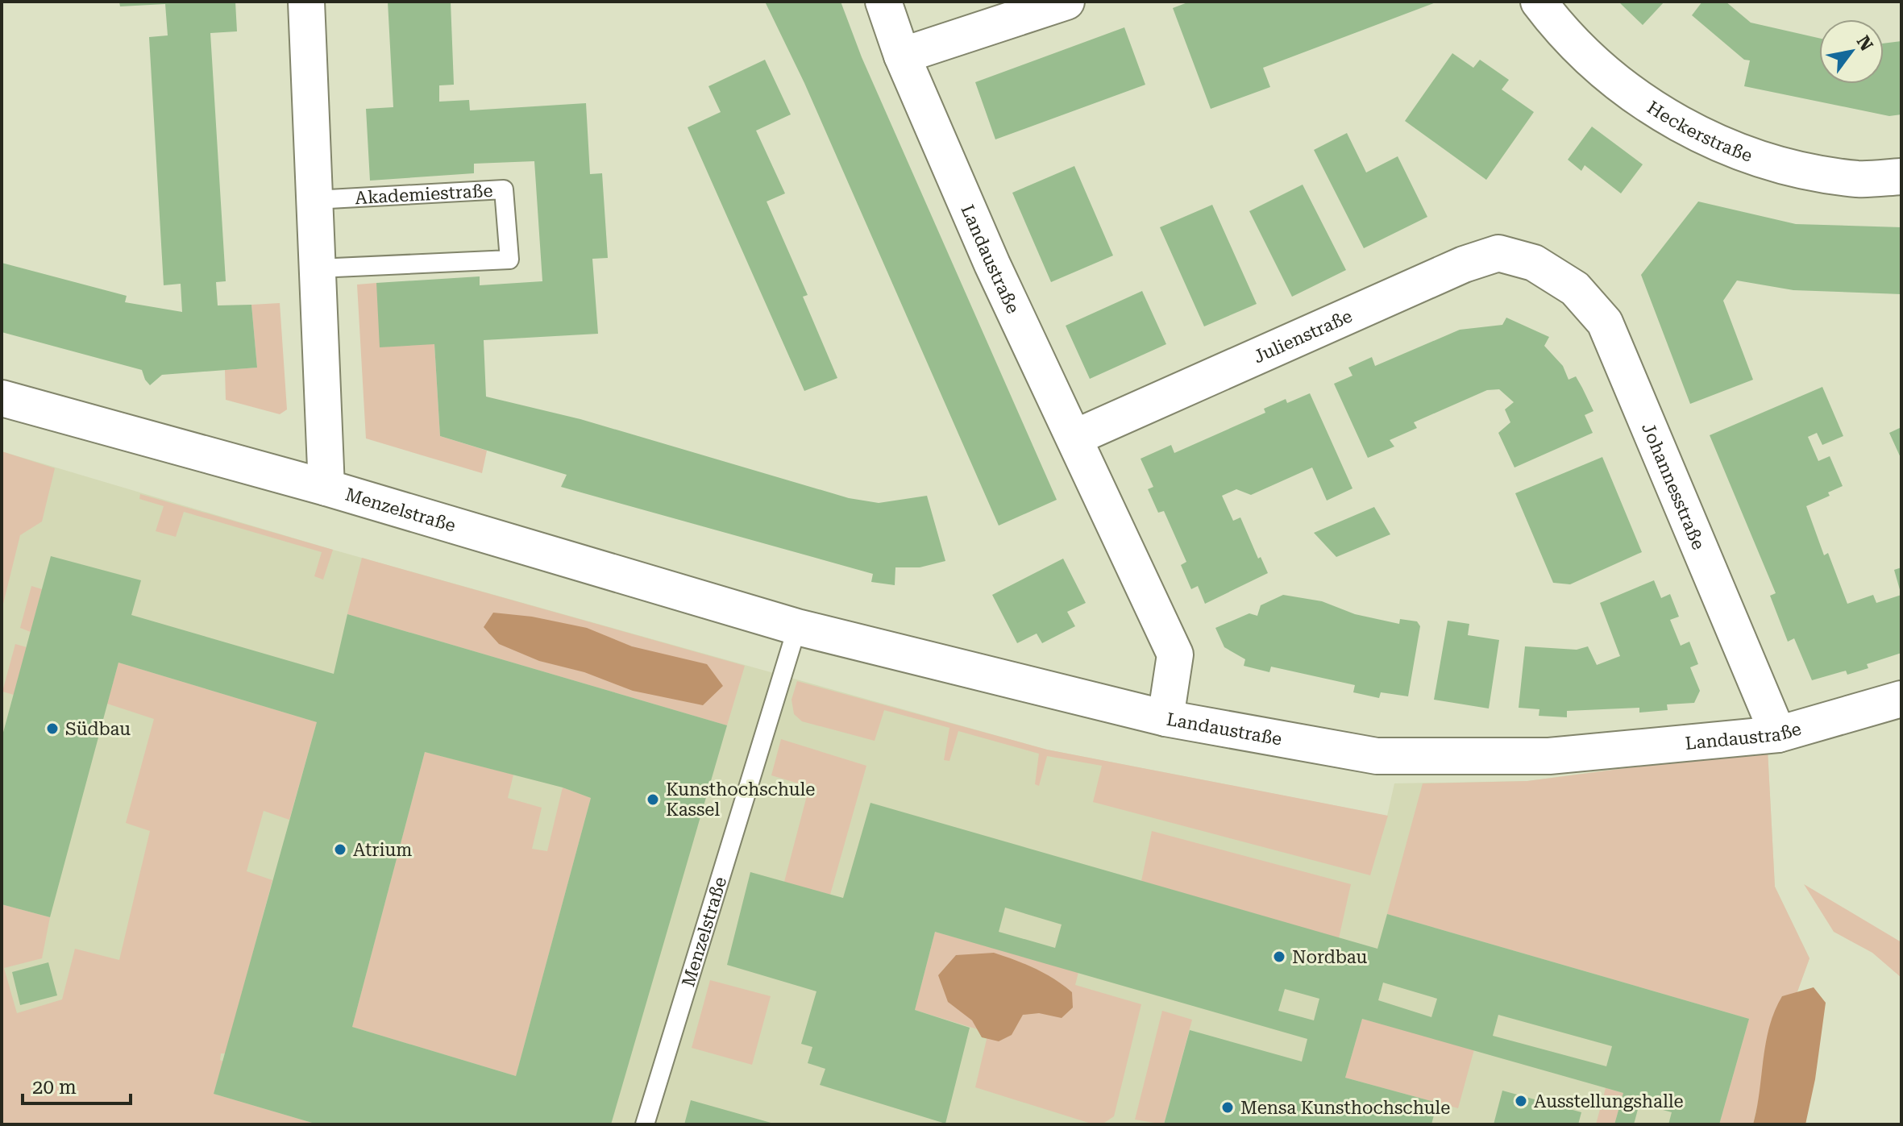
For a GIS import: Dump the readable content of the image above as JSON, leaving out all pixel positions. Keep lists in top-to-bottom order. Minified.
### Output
{"streets":{"street":["Heckerstraße","Landaustraße","Julienstraße","Johannesstraße","Menzelstraße"],"lane":["Akademiestraße"]},"crossings":[["Landaustraße","Julienstraße"],["Landaustraße","Johannesstraße"],["Landaustraße","Menzelstraße"],["Julienstraße","Johannesstraße"]],"places":["Südbau","Kunsthochschule Kassel","Atrium","Nordbau","Ausstellungshalle","Mensa Kunsthochschule"],"scale_bar":"20 m","north":"top right"}
